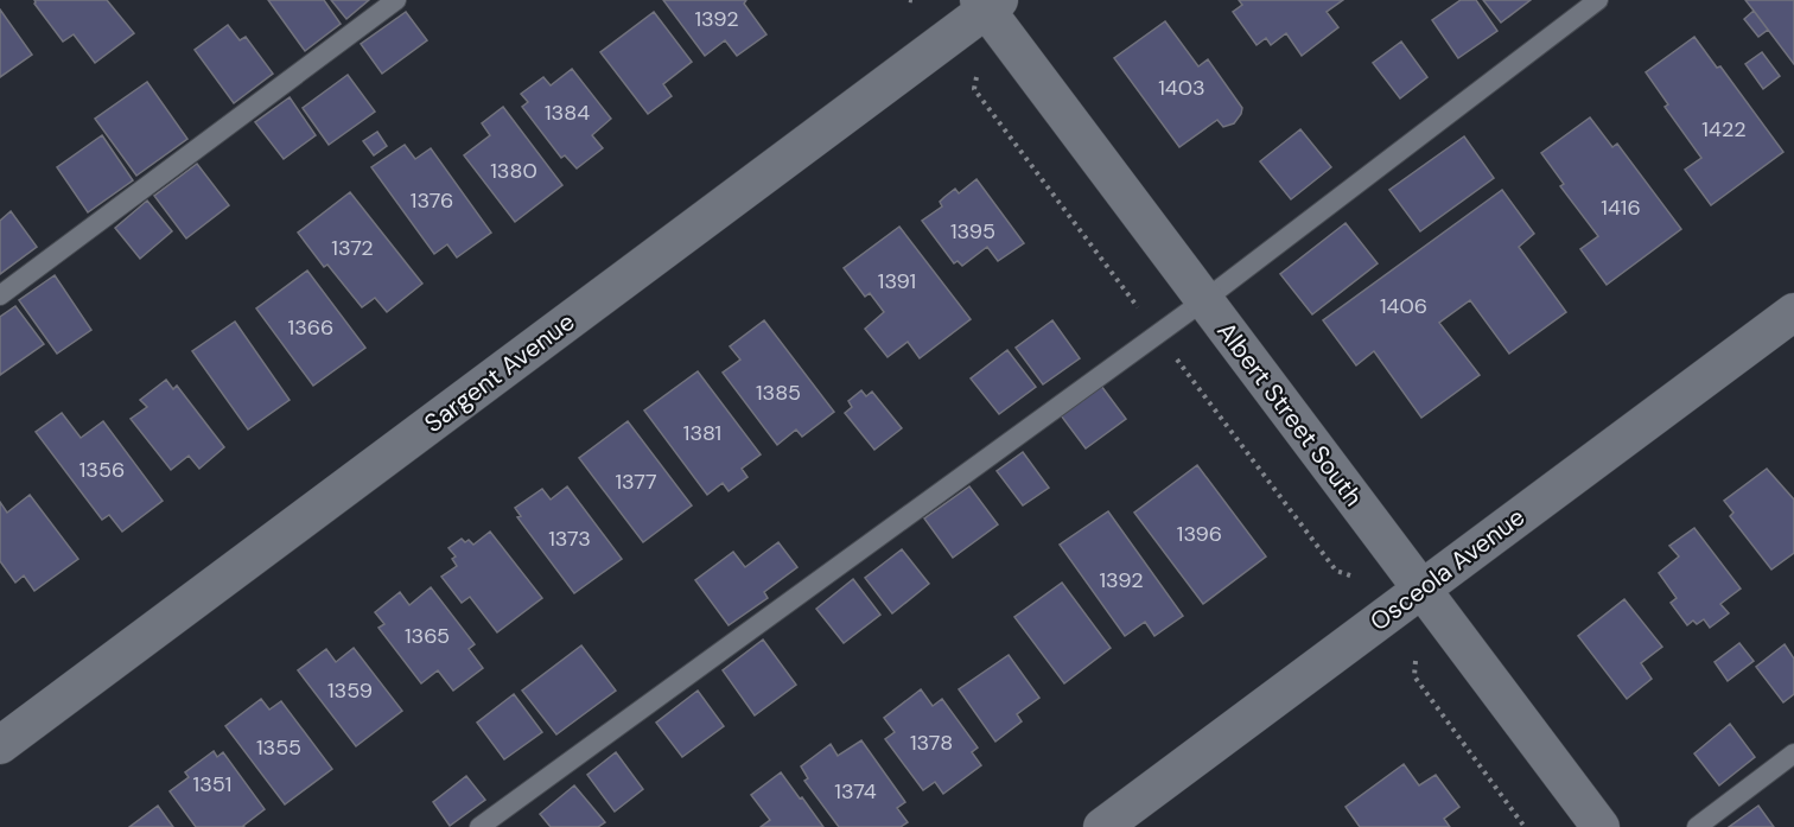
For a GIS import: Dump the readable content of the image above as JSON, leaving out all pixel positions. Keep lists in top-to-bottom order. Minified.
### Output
{"streets":{"street":["Sargent Avenue","Albert Street South","Osceola Avenue"]},"crossings":[["Sargent Avenue","Albert Street South"],["Albert Street South","Osceola Avenue"]],"house_numbers":["1392","1403","1384","1422","1380","1376","1416","1395","1372","1391","1406","1366","1385","1381","1356","1377","1396","1373","1392","1365","1359","1378","1355","1351","1374"]}
